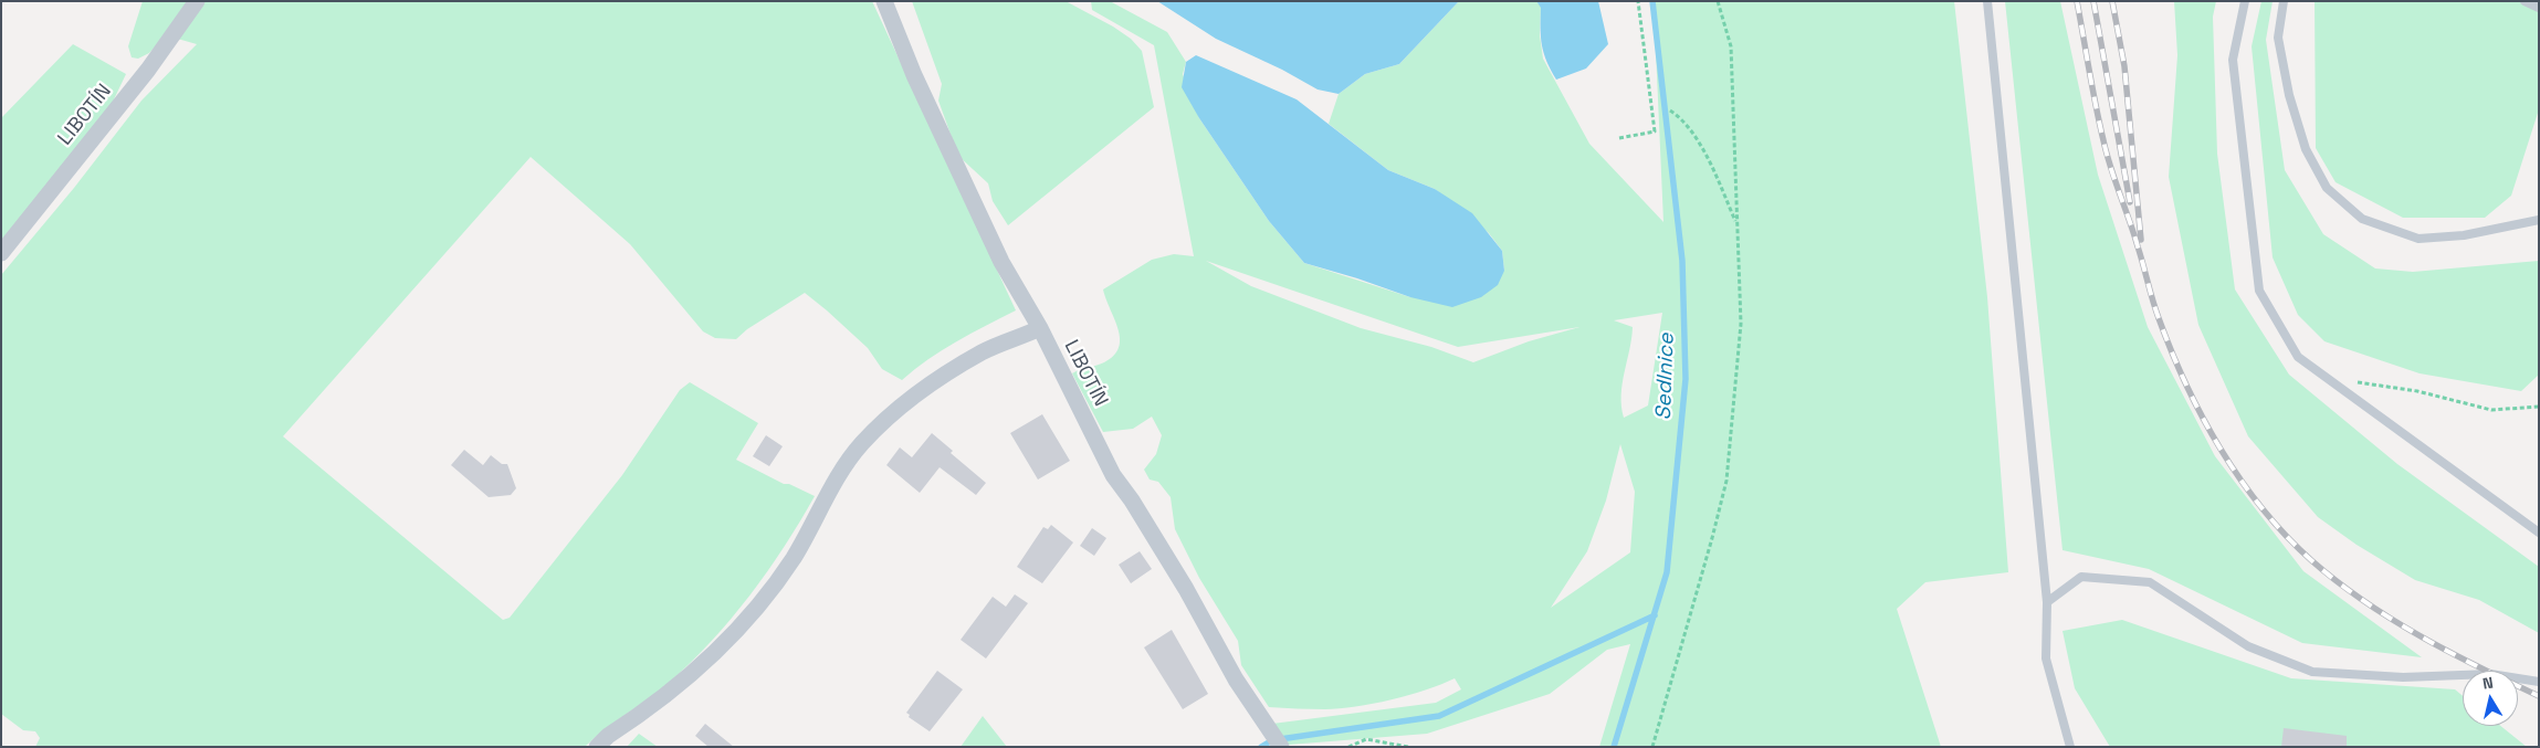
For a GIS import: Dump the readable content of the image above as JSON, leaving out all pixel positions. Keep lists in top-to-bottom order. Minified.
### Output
{"streets":{"street":["LIBOTÍN"]},"water":["Sedlnice"],"north":"top"}
